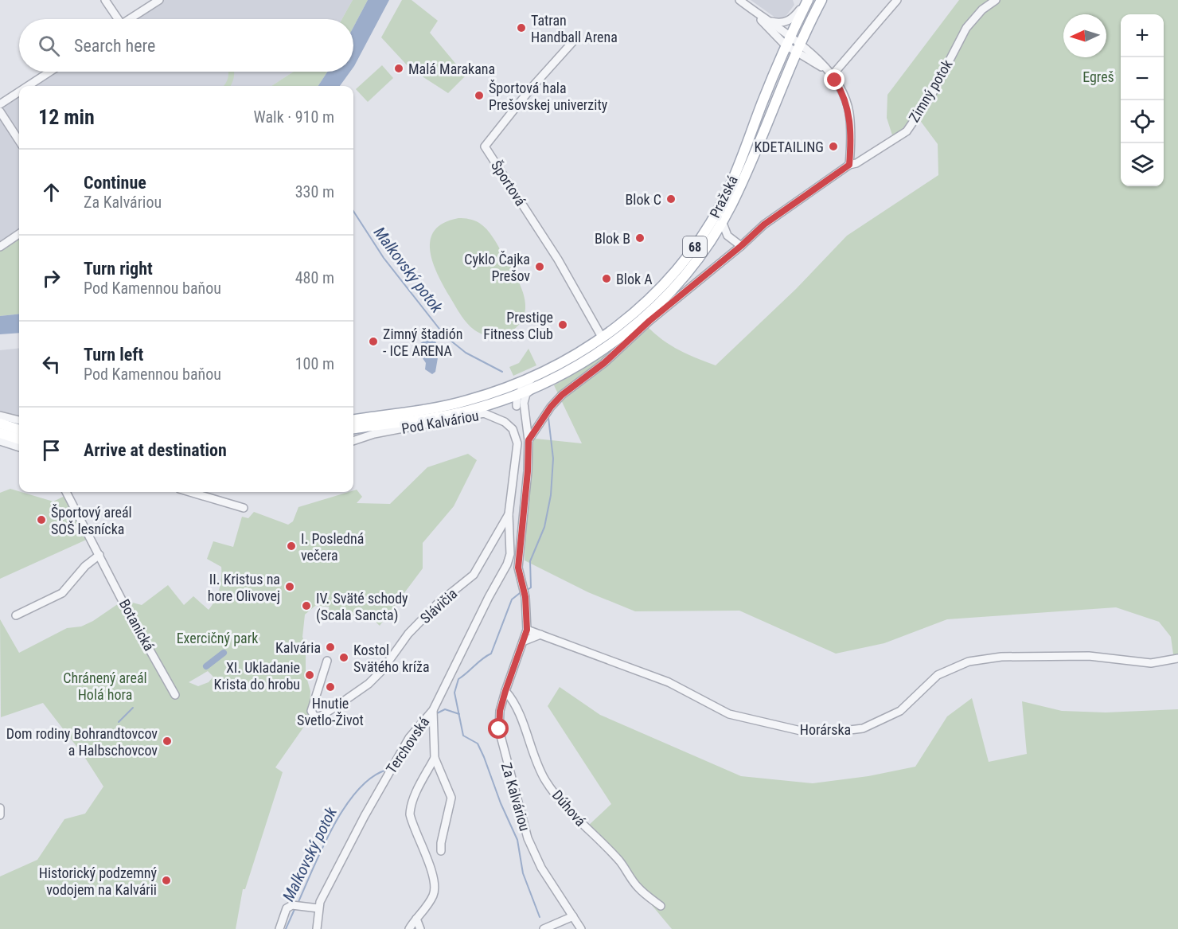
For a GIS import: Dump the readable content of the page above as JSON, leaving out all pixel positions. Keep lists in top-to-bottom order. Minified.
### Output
{"streets":{"main road":["Pražská","68","Pod Kalváriou"],"street":["Zimný potok","Športová","Slávičia","Botanická","Horárska","Terchovská","Za Kalváriou","Dúhová"]},"crossings":[["Zimný potok","Za Kalváriou"],["Športová","Pražská"],["Pražská","Pod Kalváriou"],["Pražská","Za Kalváriou"],["Pod Kalváriou","Slávičia"],["Pod Kalváriou","Za Kalváriou"],["Slávičia","Terchovská"],["Horárska","Za Kalváriou"],["Za Kalváriou","Dúhová"]],"water":["Malkovský potok"],"parks":["Egreš","Exercičný park","Chránený areál Holá hora"],"places":["Tatran Handball Arena","Malá Marakana","Športová hala Prešovskej univerzity","KDETAILING","Blok C","Blok B","Cyklo Čajka Prešov","Blok A","Prestige Fitness Club","Zimný štadión - ICE ARENA","Športový areál SOŠ lesnícka","I. Posledná večera","II. Kristus na hore Olivovej","IV. Sväté schody (Scala Sancta)","Kalvária","Kostol Svätého kríža","XI. Ukladanie Krista do hrobu","Hnutie Svetlo-Život","Dom rodiny Bohrandtovcov a Halbschovcov","Historický podzemný vodojem na Kalvárii"],"north":"left","page":{"map_buttons":["+","−"],"search":"Search here","heading":["12 min","Walk · 910 m"],"list":[["Continue","Za Kalváriou","330 m"],["Turn right","Pod Kamennou baňou","480 m"],["Turn left","Pod Kamennou baňou","100 m"],"Arrive at destination"]}}
